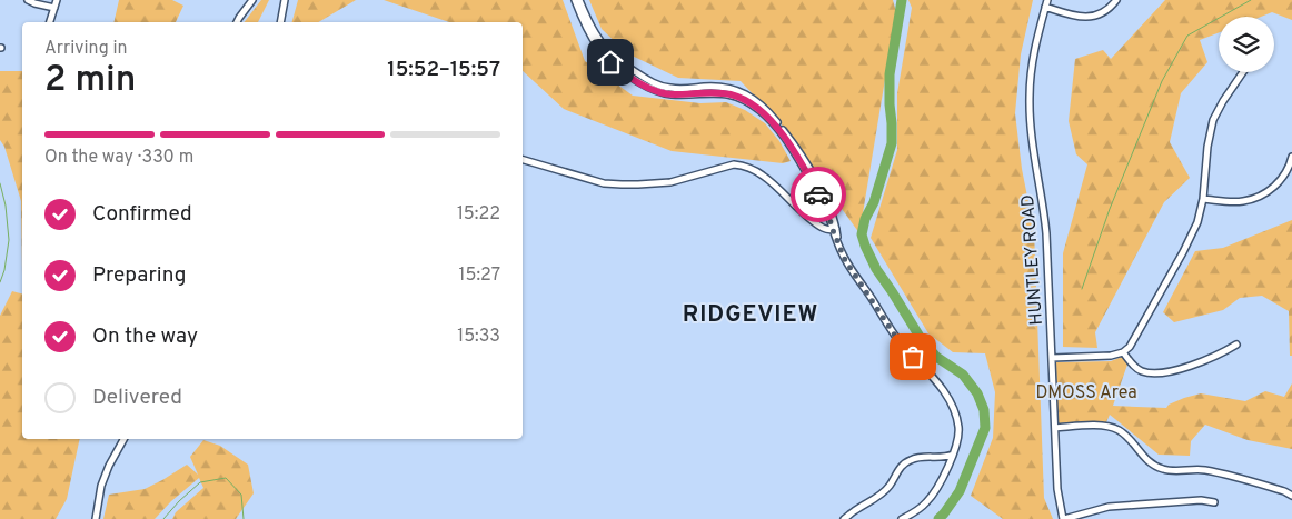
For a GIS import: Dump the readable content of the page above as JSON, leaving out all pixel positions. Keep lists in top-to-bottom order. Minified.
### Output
{"streets":{"street":["HUNTLEY ROAD"]},"districts":["RIDGEVIEW"],"parks":["DMOSS Area"],"page":{"heading":["2 min","Arriving in","15:52–15:57"],"bar":"On the way · 330 m","list":[["Confirmed","15:22"],["Preparing","15:27"],["On the way","15:33"],"Delivered"]}}
